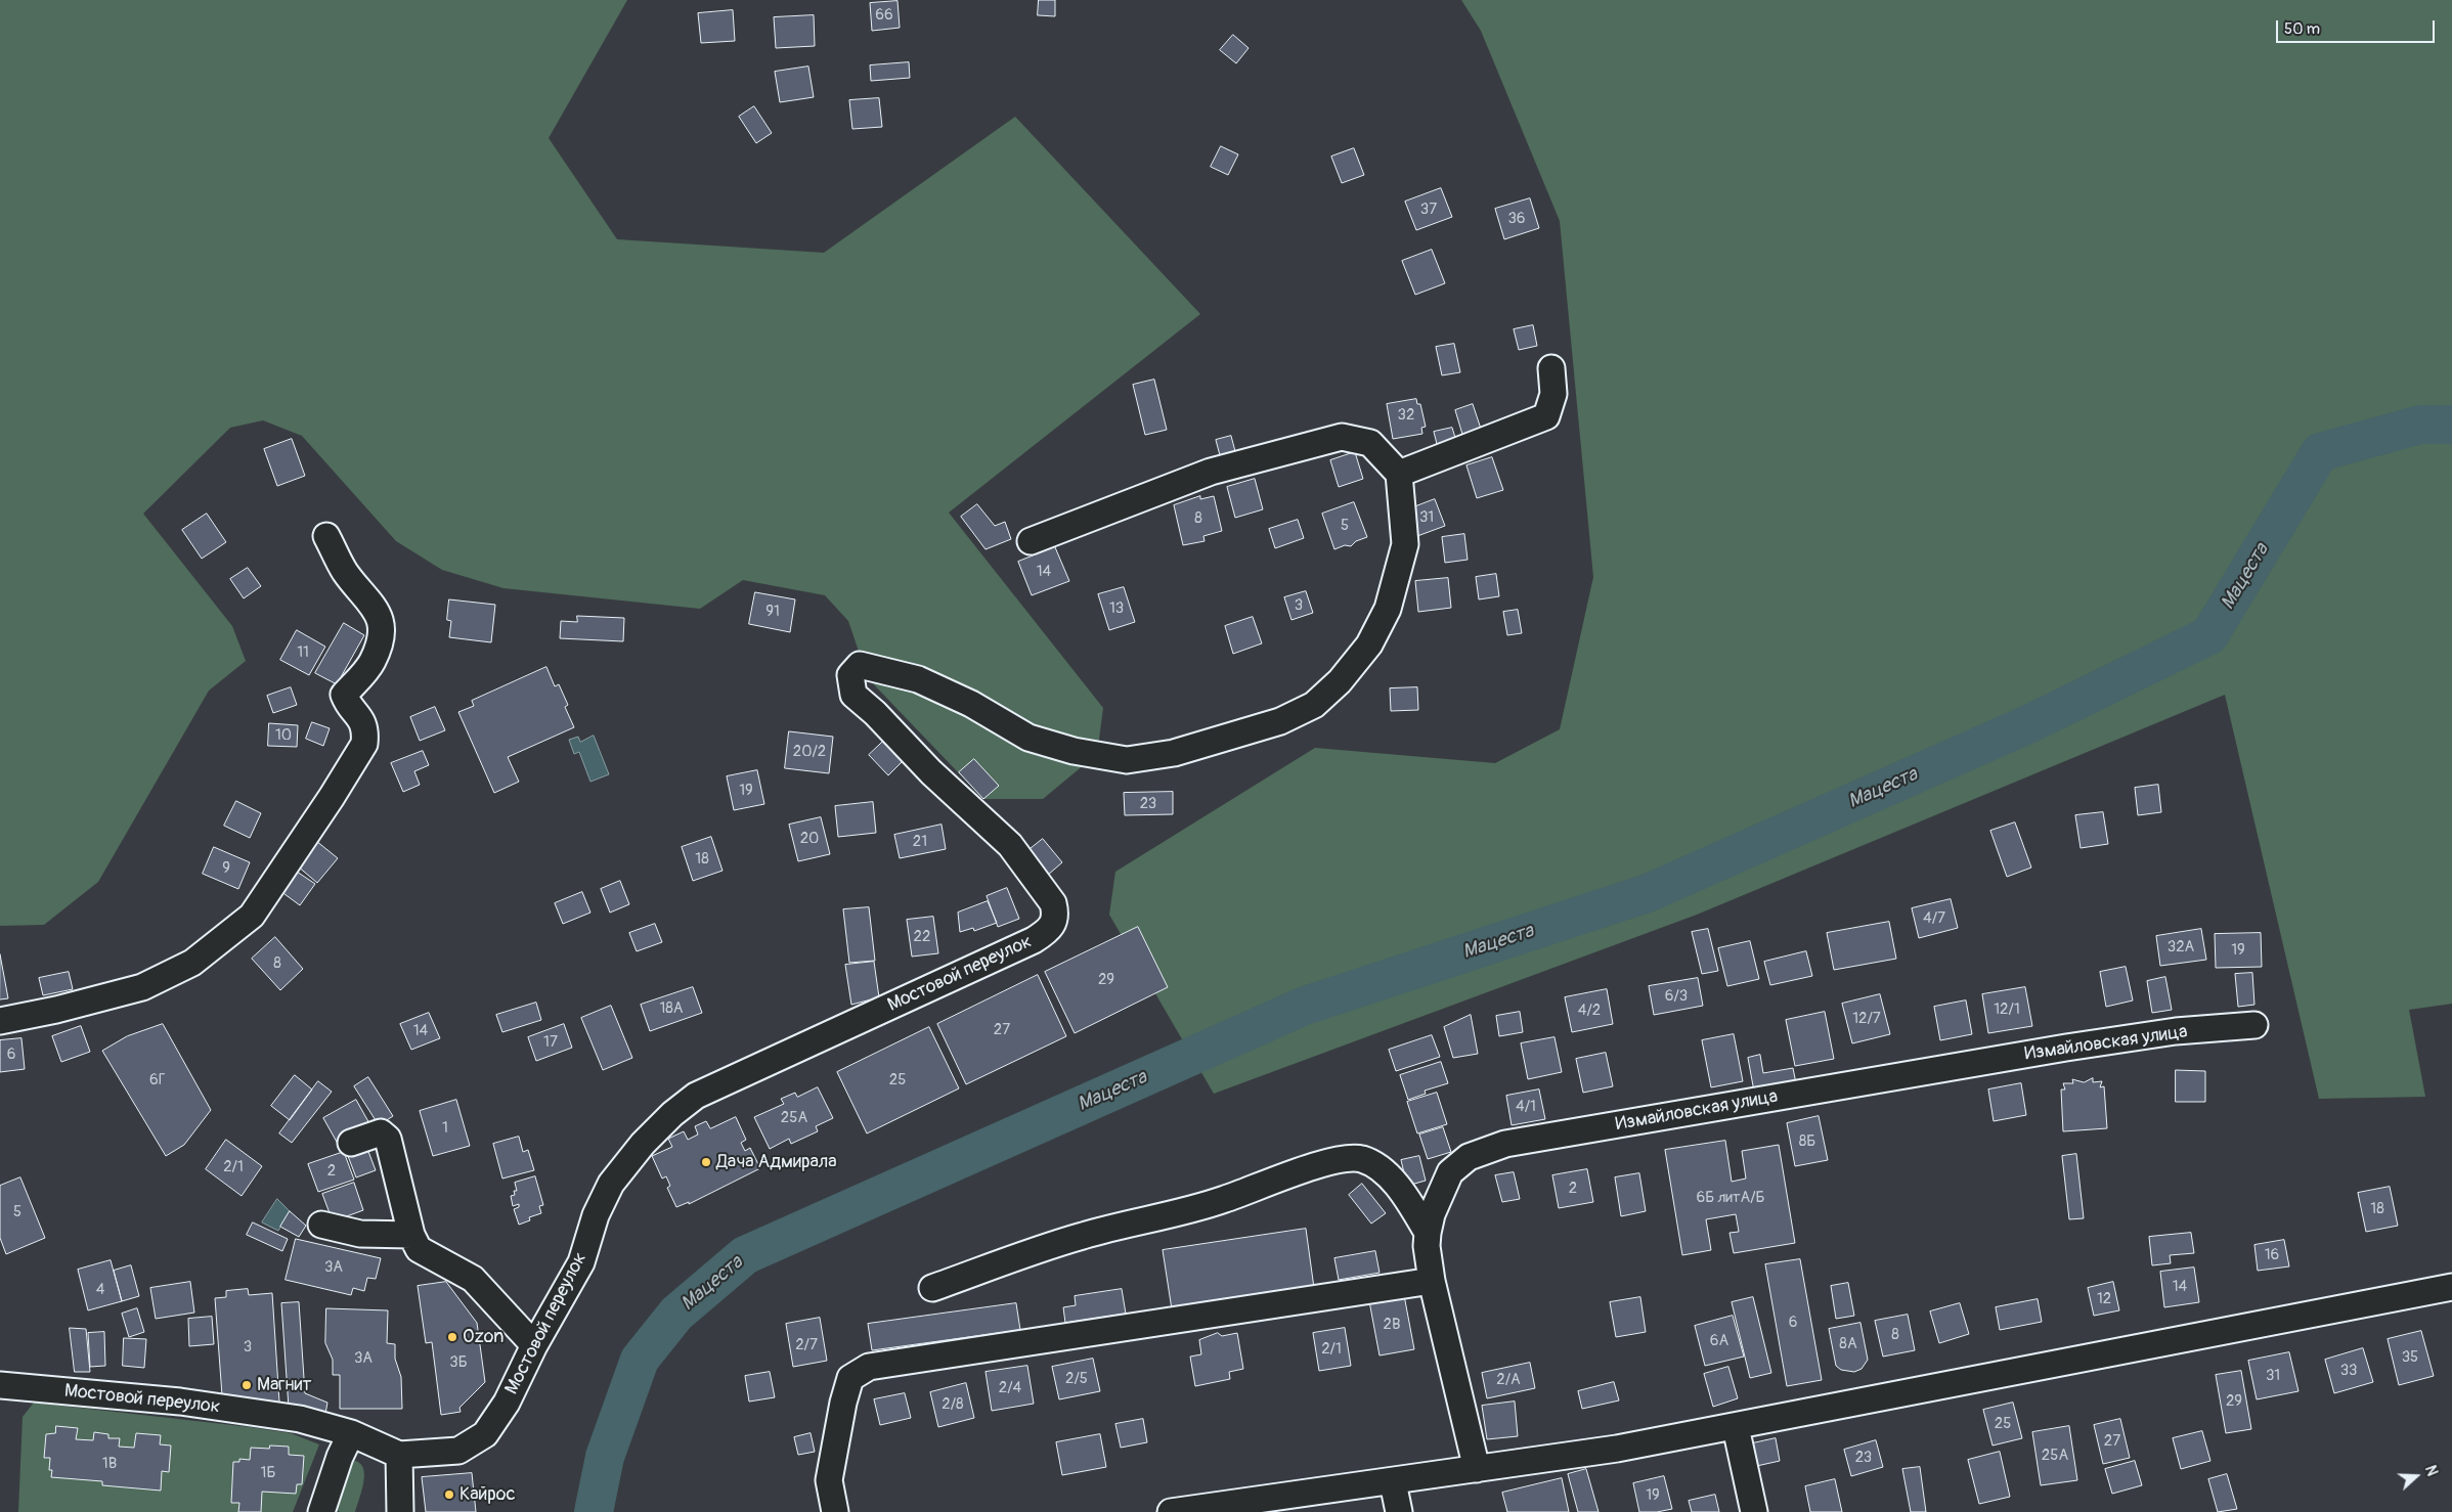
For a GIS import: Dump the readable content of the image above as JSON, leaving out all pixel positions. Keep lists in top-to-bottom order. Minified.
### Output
{"streets":{"street":["Мостовой переулок","Измайловская улица"]},"water":["Мацеста"],"places":["Дача Адмирала","Ozon","Магнит","Кайрос"],"house_numbers":["66","37","36","32","31","8","5","14","3","13","91","11","10","20/2","19","23","20","21","18","9","4/7","22","32А","19","8","29","6/3","18А","12/1","4/2","12/7","27","14","17","6","6Г","25","4/1","25А","1","8Б","2/1","2","2","6Б литА/Б","18","5","16","3А","14","4","12","6","2В","8","6А","8А","2/7","3","2/1","35","3А","3Б","33","31","2/5","2/А","2/4","29","2/8","25","27","25А","23","1В","1Б","19"],"scale_bar":"50 m","north":"right"}
